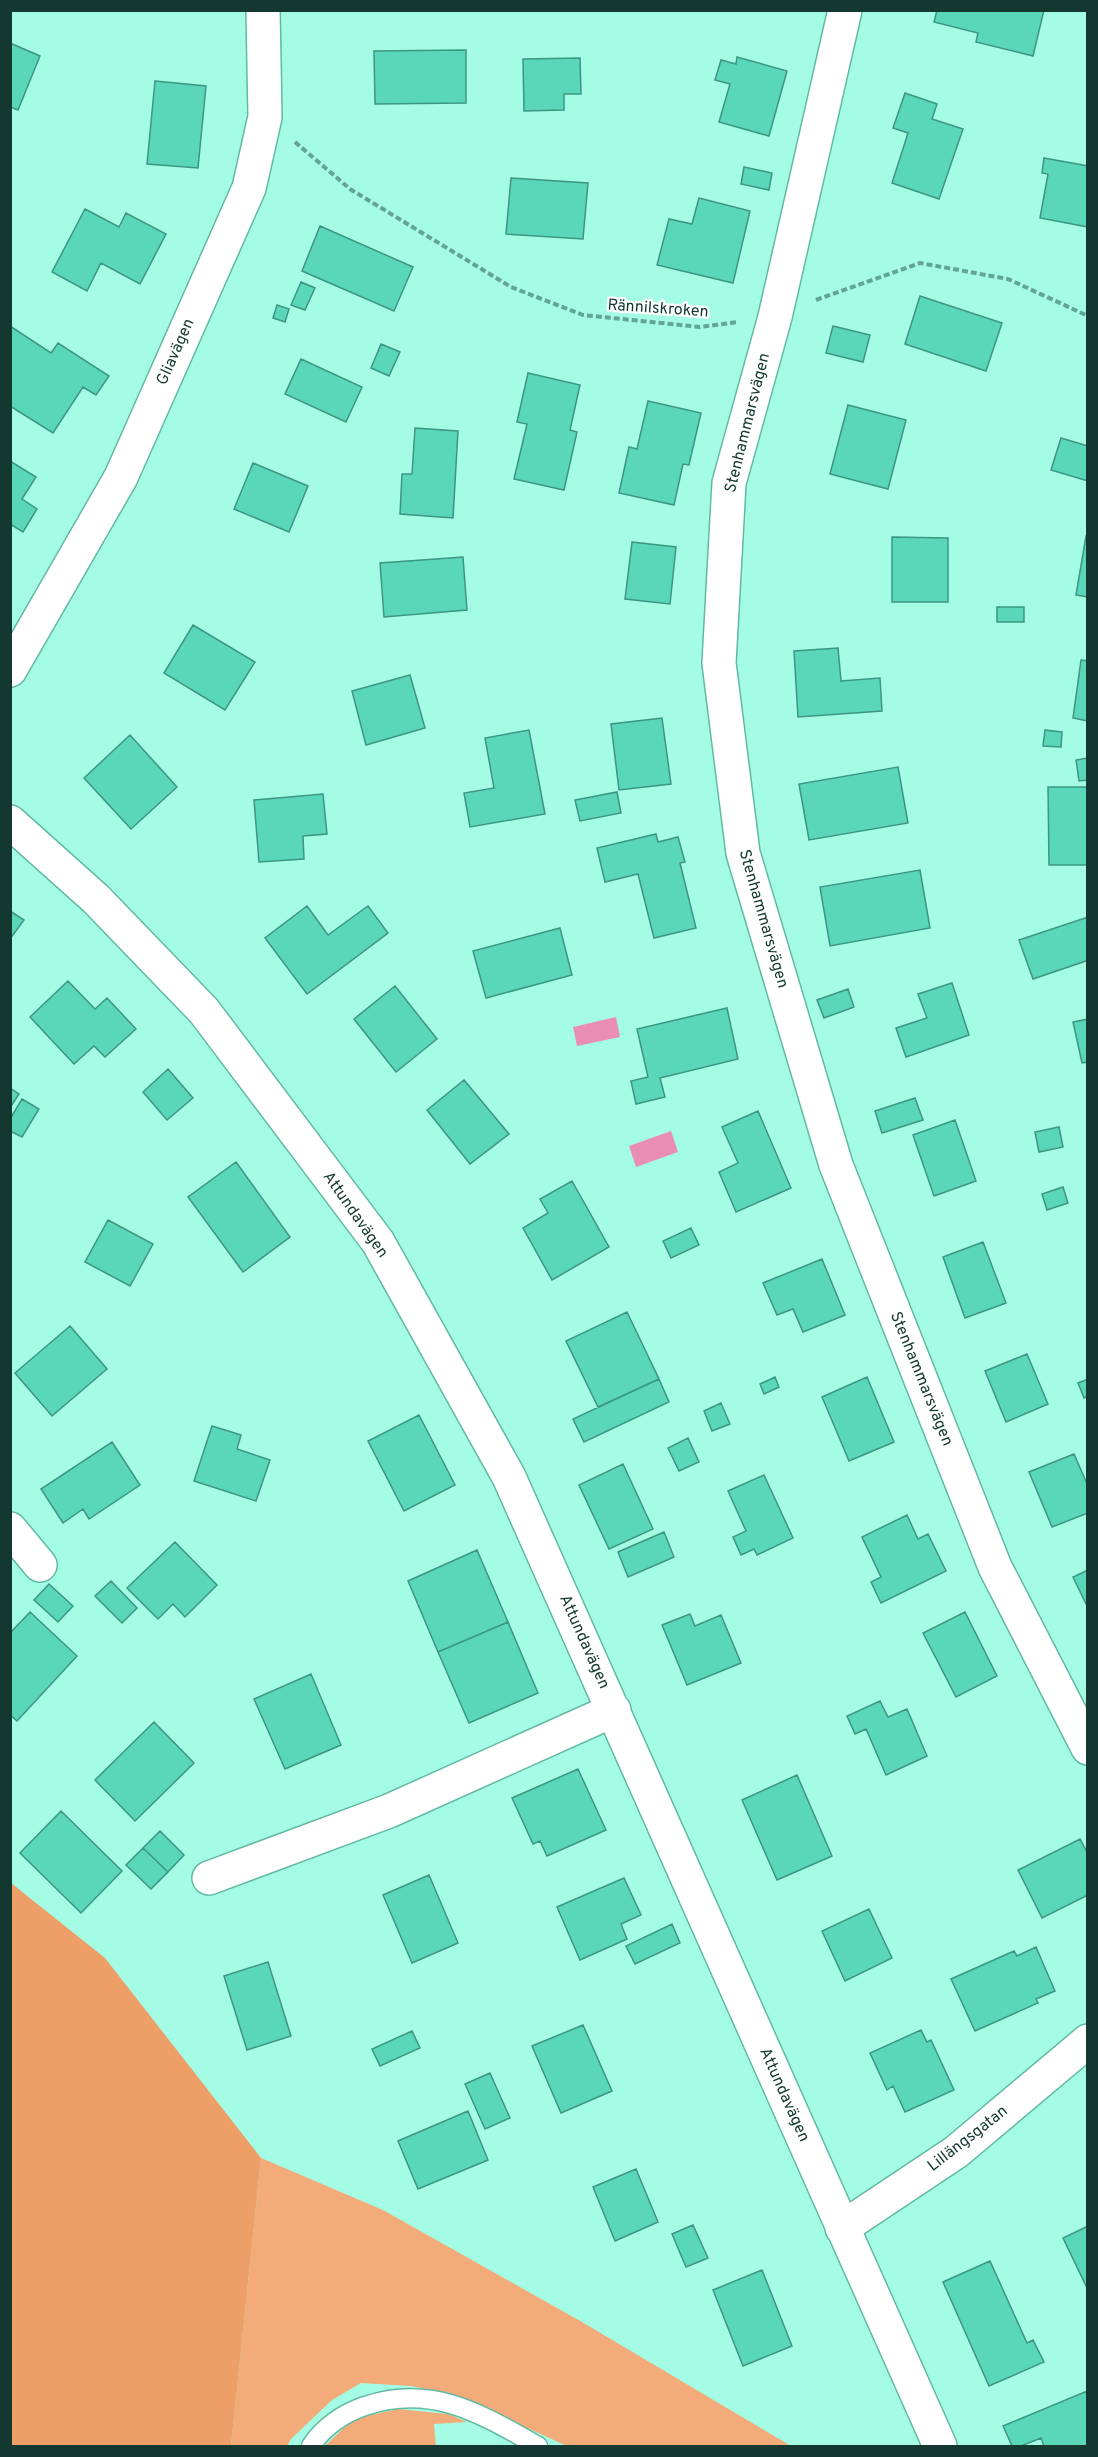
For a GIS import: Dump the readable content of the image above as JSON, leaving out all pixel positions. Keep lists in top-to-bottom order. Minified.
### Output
{"streets":{"street":["Gliavägen","Stenhammarsvägen","Attundavägen","Lillängsgatan"],"path":["Rännilskroken"]},"crossings":[["Rännilskroken","Gliavägen"],["Rännilskroken","Stenhammarsvägen"],["Attundavägen","Lillängsgatan"]]}
